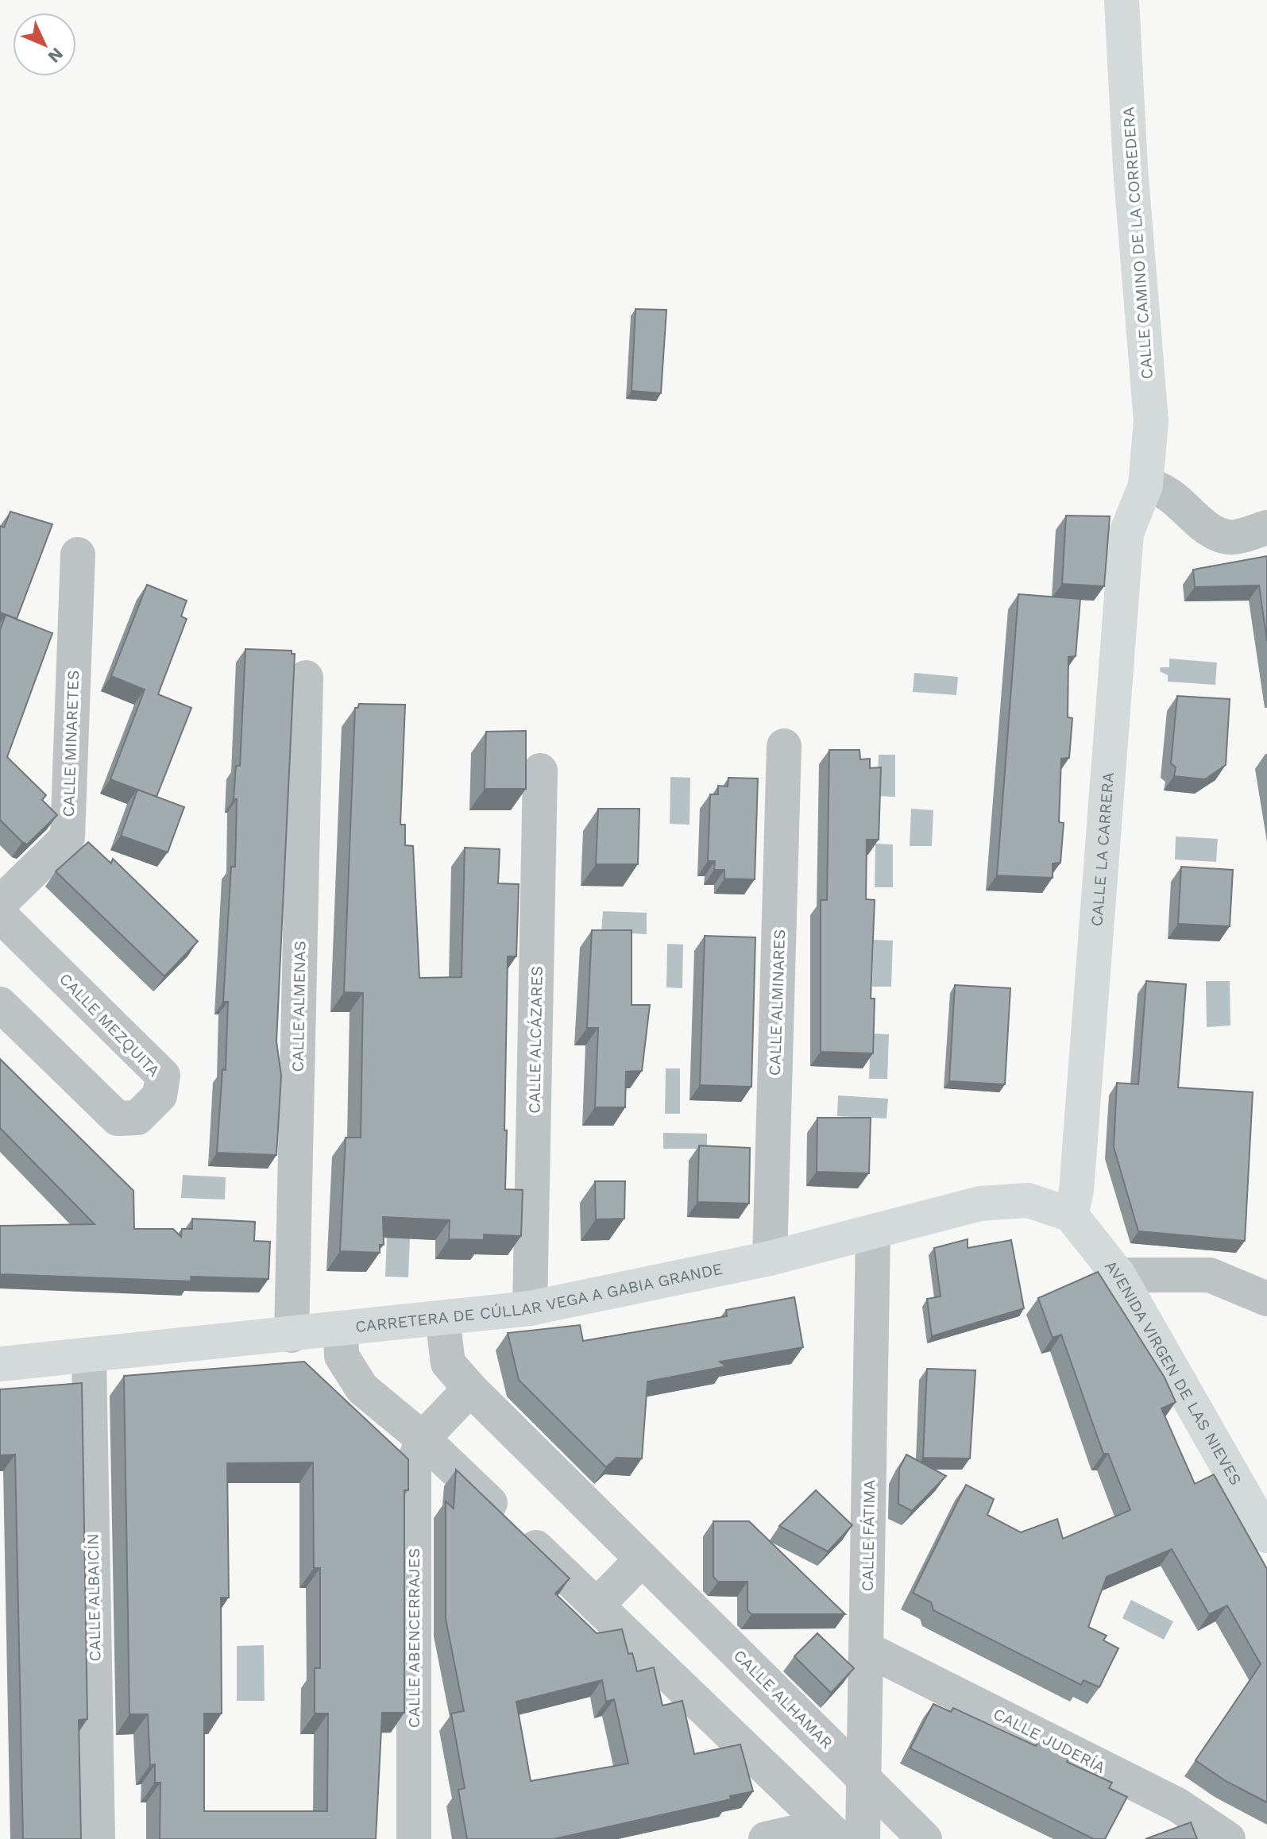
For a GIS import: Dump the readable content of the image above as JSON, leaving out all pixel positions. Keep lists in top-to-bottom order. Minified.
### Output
{"streets":{"street":["CALLE CAMINO DE LA CORREDERA","CALLE MINARETES","CALLE LA CARRERA","CALLE ALMINARES","CALLE ALMENAS","CALLE MEZQUITA","CALLE ALCÁZARES","CARRETERA DE CÚLLAR VEGA A GABIA GRANDE","AVENIDA VIRGEN DE LAS NIEVES","CALLE FÁTIMA","CALLE ALBAICÍN","CALLE ABENCERRAJES","CALLE ALHAMAR","CALLE JUDERÍA"]},"crossings":[["CALLE CAMINO DE LA CORREDERA","CALLE LA CARRERA"],["CALLE LA CARRERA","CARRETERA DE CÚLLAR VEGA A GABIA GRANDE"],["CALLE LA CARRERA","AVENIDA VIRGEN DE LAS NIEVES"],["CALLE ALMINARES","CARRETERA DE CÚLLAR VEGA A GABIA GRANDE"],["CALLE ALMENAS","CARRETERA DE CÚLLAR VEGA A GABIA GRANDE"],["CALLE ALCÁZARES","CARRETERA DE CÚLLAR VEGA A GABIA GRANDE"],["CARRETERA DE CÚLLAR VEGA A GABIA GRANDE","AVENIDA VIRGEN DE LAS NIEVES"],["CARRETERA DE CÚLLAR VEGA A GABIA GRANDE","CALLE FÁTIMA"],["CARRETERA DE CÚLLAR VEGA A GABIA GRANDE","CALLE ALBAICÍN"],["CARRETERA DE CÚLLAR VEGA A GABIA GRANDE","CALLE ALHAMAR"],["CALLE FÁTIMA","CALLE ALHAMAR"],["CALLE FÁTIMA","CALLE JUDERÍA"]],"north":"bottom right"}
